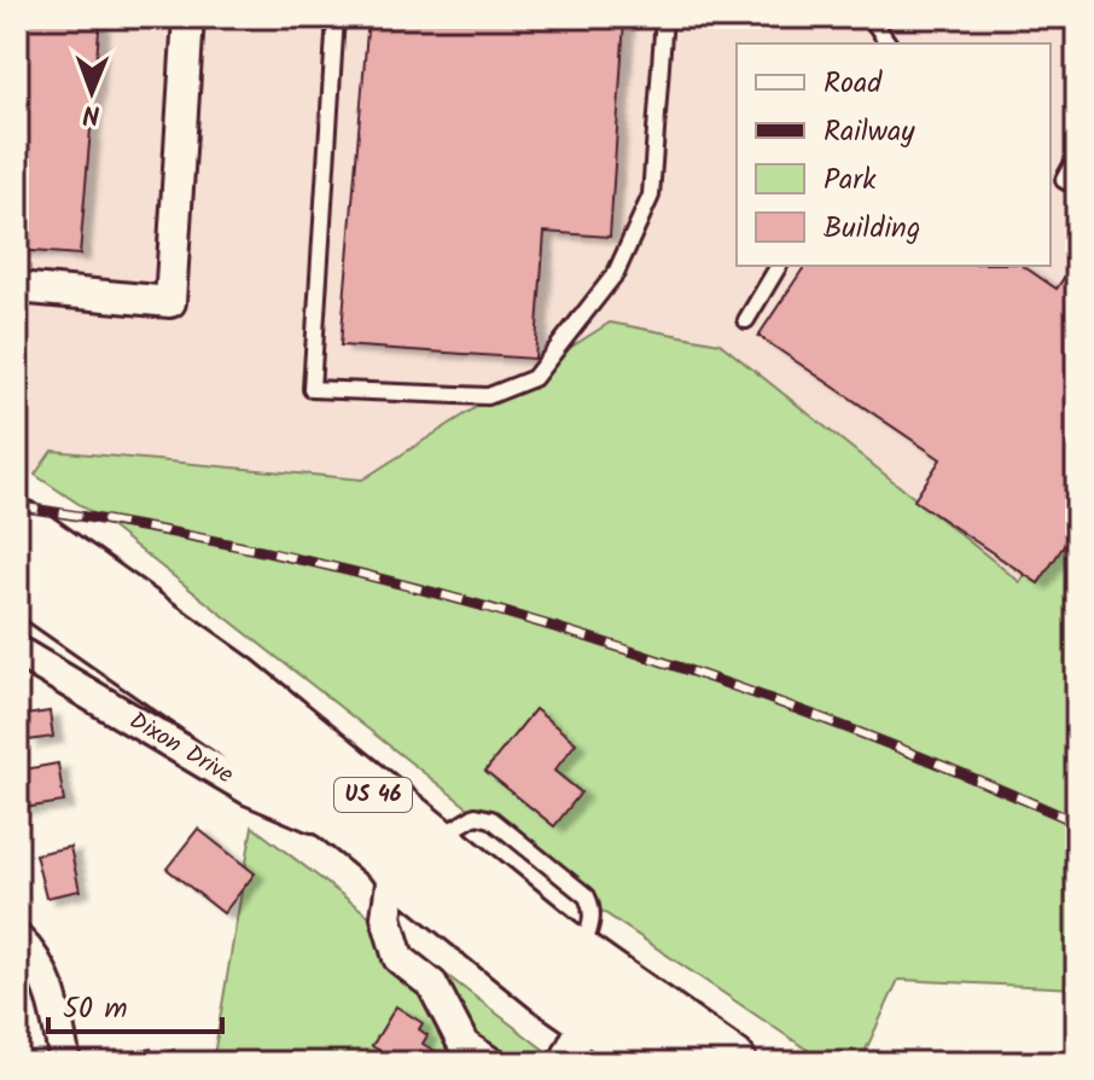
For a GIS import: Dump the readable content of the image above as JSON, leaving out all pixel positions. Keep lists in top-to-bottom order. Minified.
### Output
{"streets":{"highway":["US 46"],"street":["Dixon Drive"]},"crossings":[["Dixon Drive","US 46"]],"legend":["Road","Railway","Park","Building"],"scale_bar":"50 m","north":"bottom"}
